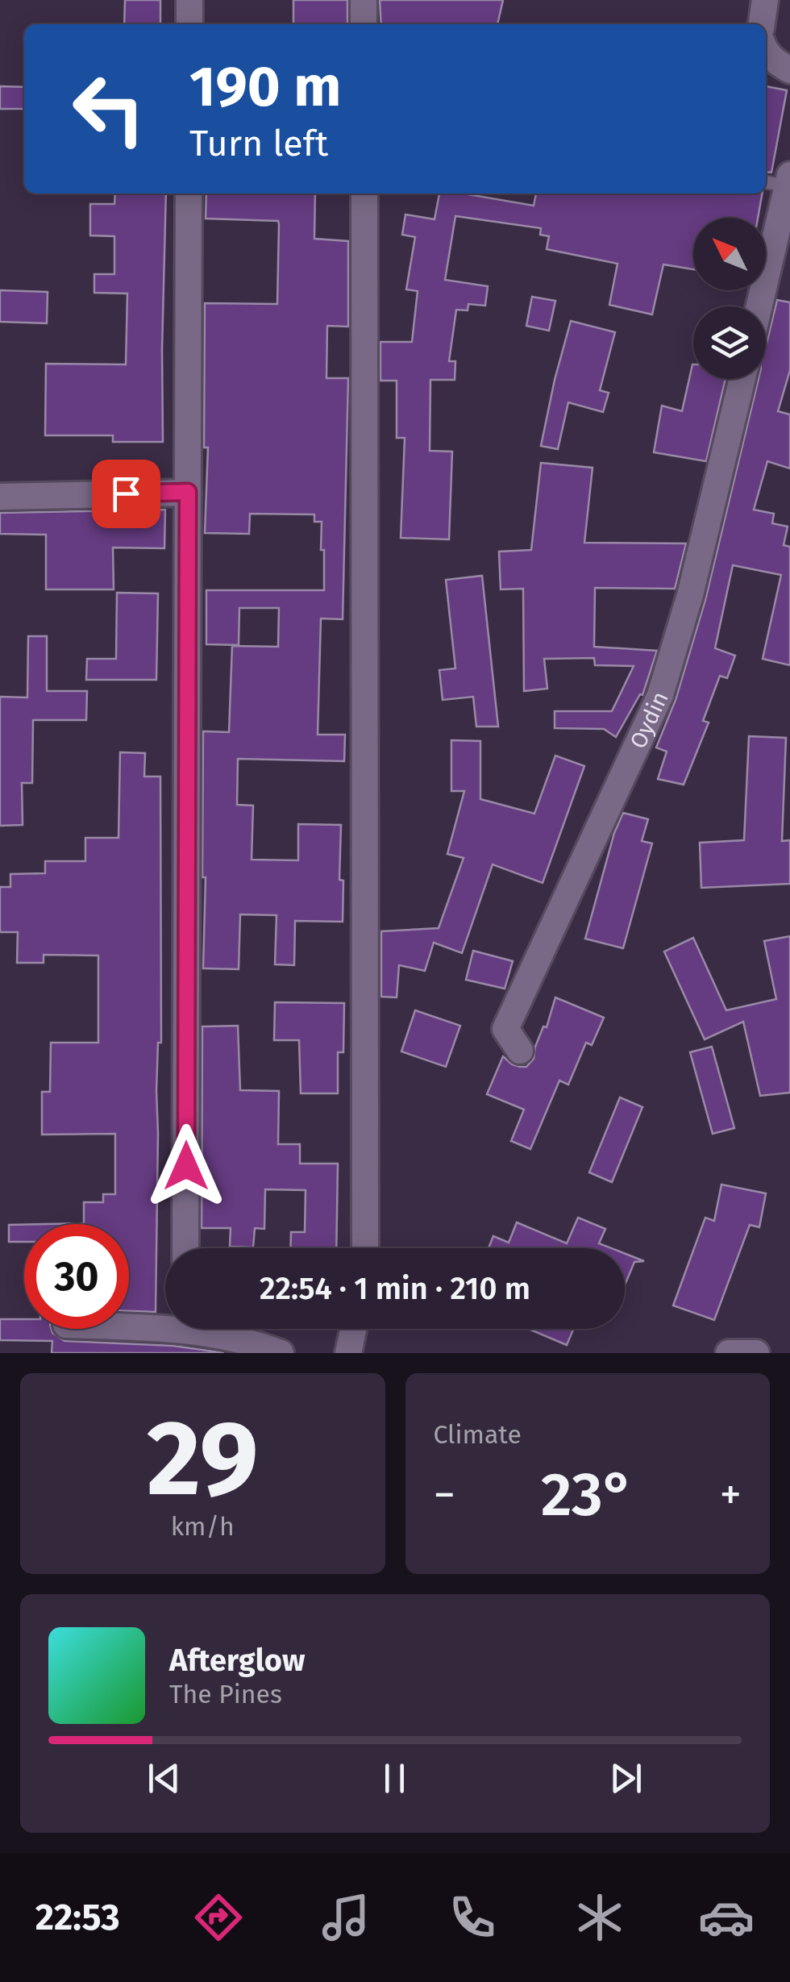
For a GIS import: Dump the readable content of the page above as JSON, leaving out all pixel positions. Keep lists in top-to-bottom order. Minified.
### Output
{"streets":{"street":["Oydin"]},"north":"top left","page":{"turn":["190 m","Turn left"],"limit":"30","trip":"22:54 · 1 min · 210 m","tile":[["29","km/h"],"Climate"],"heat":["−","23°","+"],"song":["Afterglow","The Pines"],"tabs":"22:53"}}
